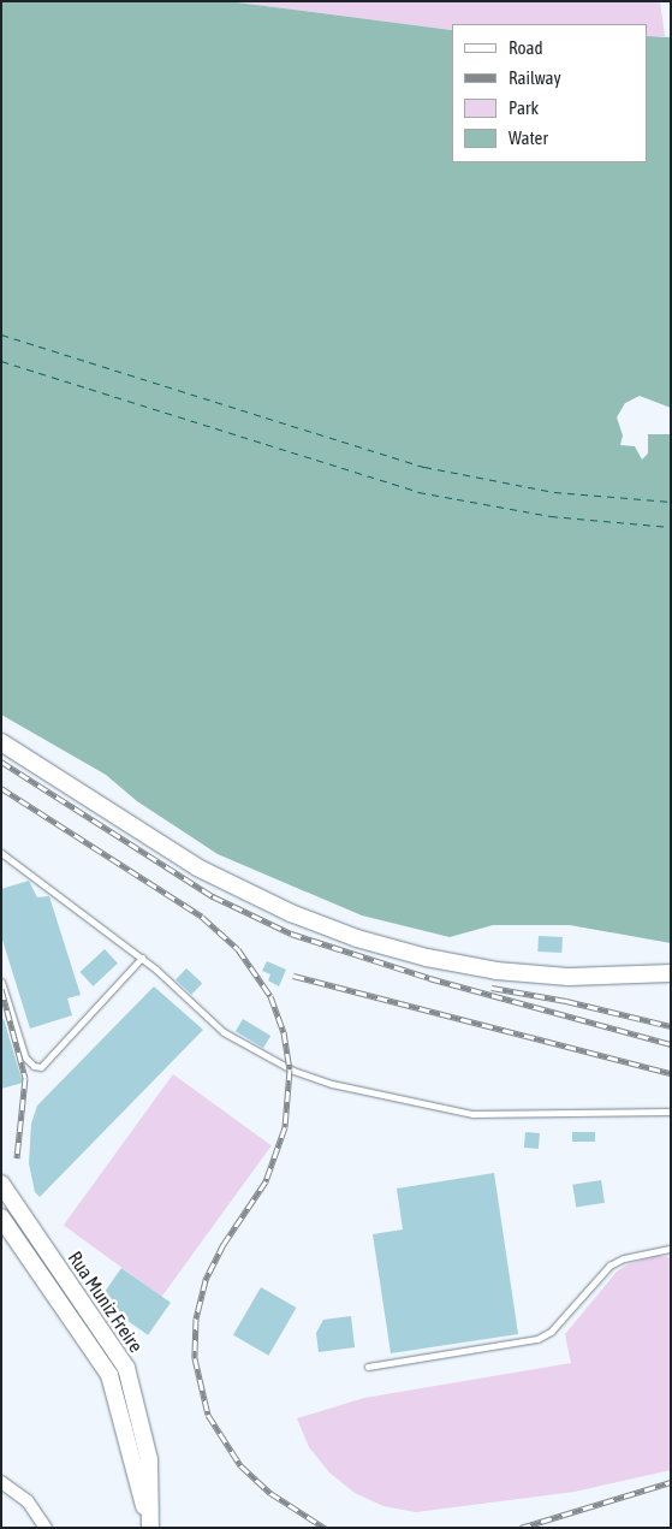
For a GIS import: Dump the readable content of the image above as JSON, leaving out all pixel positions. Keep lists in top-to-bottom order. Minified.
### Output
{"streets":{"street":["Rua Muniz Freire"]},"legend":["Road","Railway","Park","Water"]}
